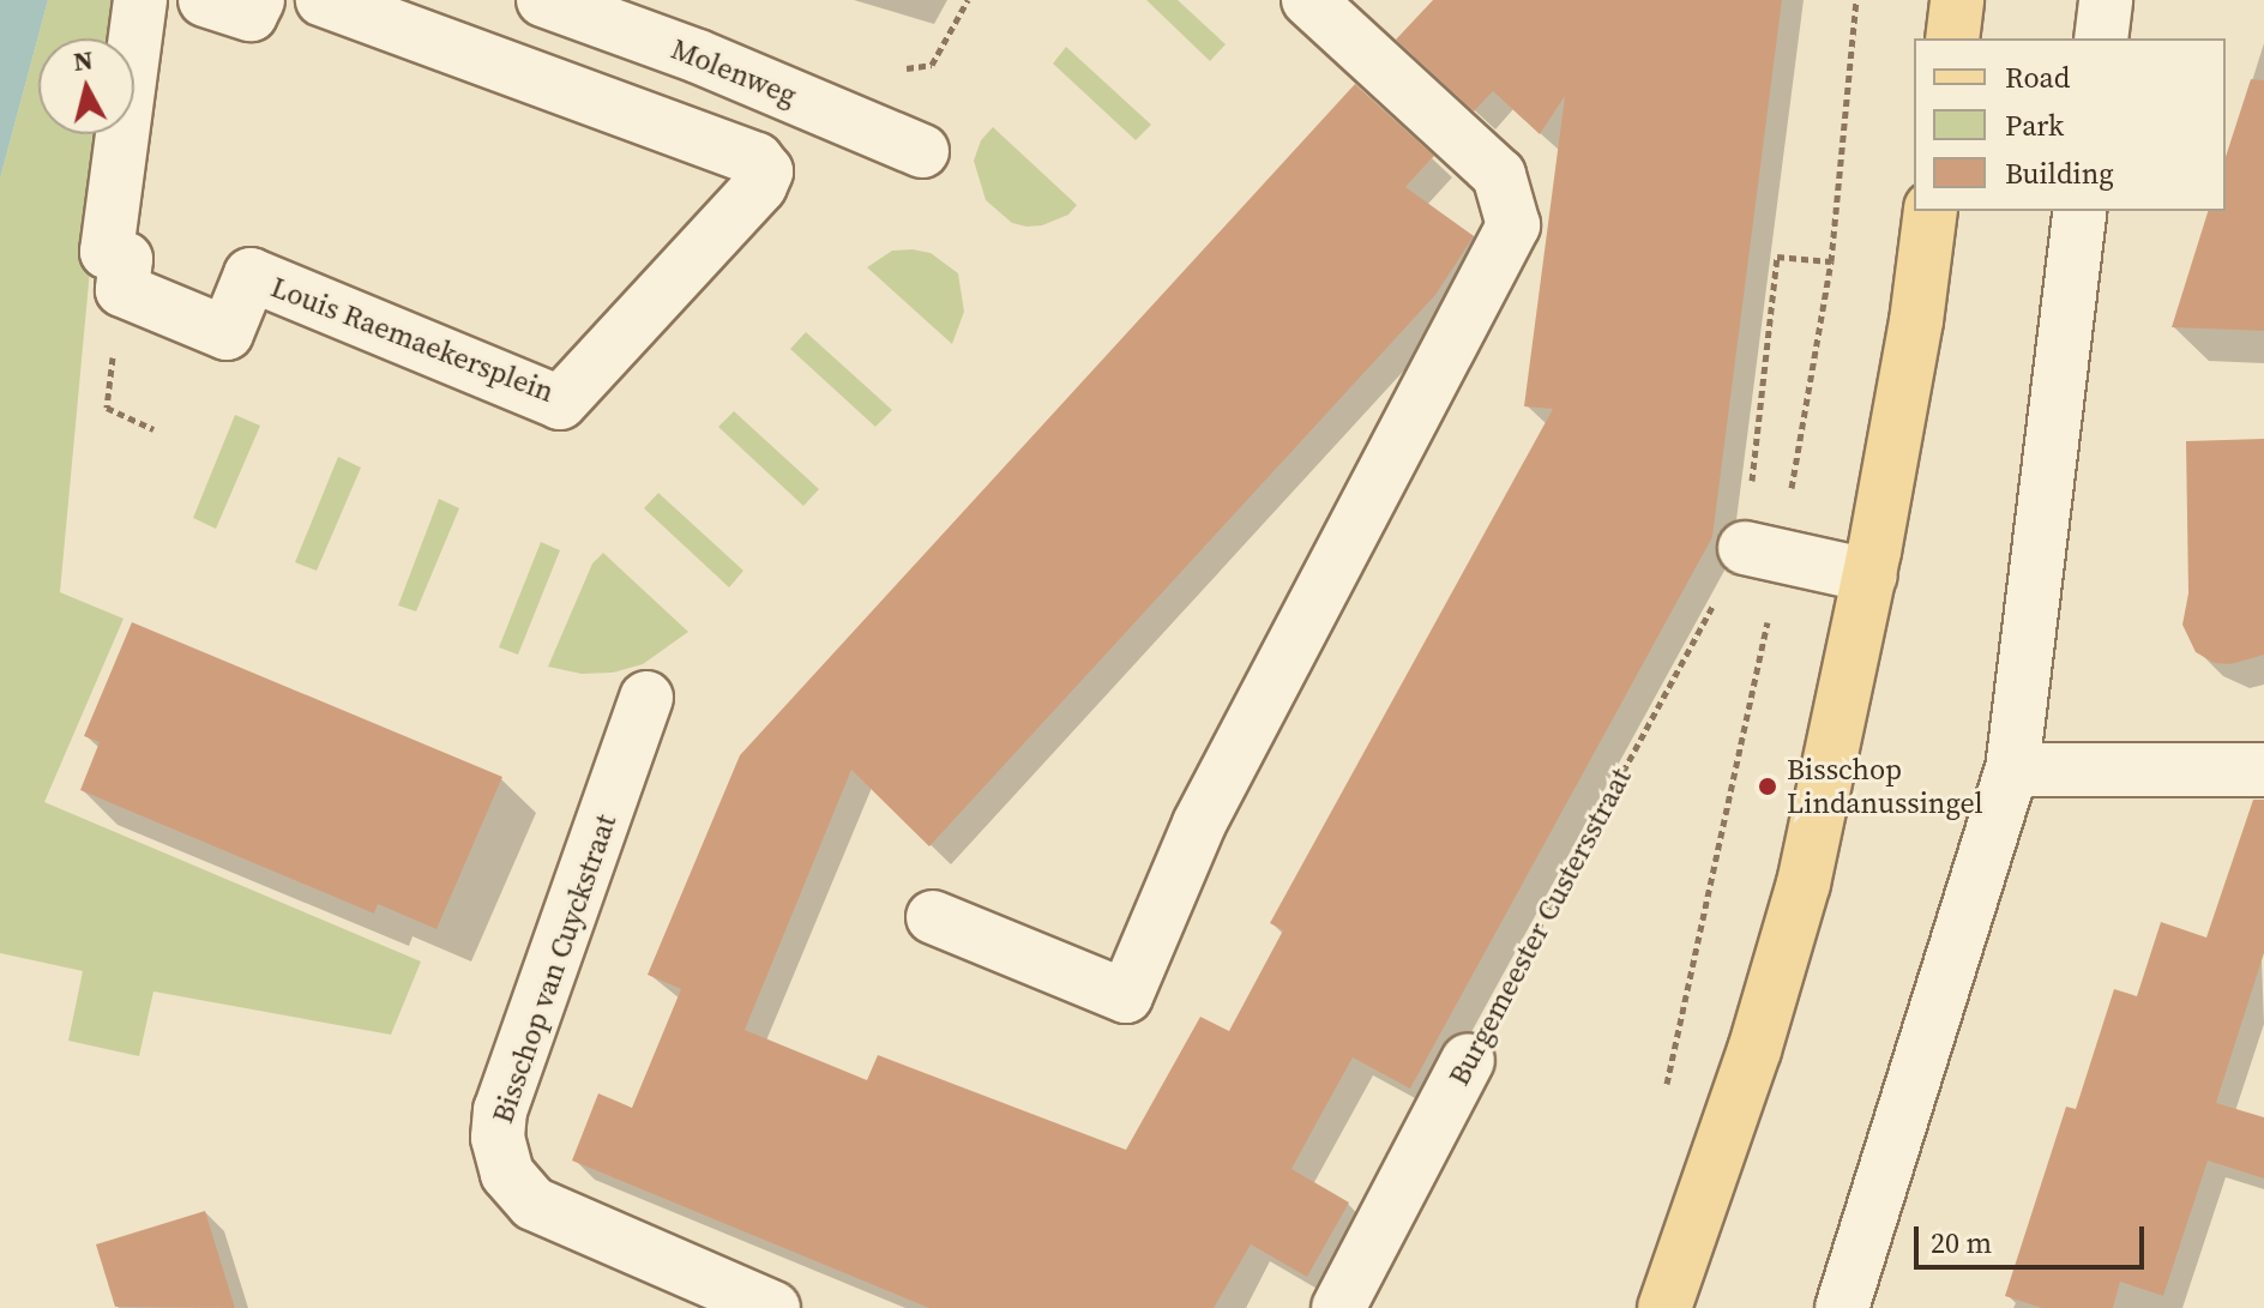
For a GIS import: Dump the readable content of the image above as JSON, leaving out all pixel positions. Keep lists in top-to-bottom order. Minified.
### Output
{"streets":{"street":["Molenweg","Louis Raemaekersplein","Burgemeester Custersstraat","Bisschop van Cuyckstraat"]},"places":["Bisschop Lindanussingel"],"legend":["Road","Park","Building"],"scale_bar":"20 m","north":"top"}
